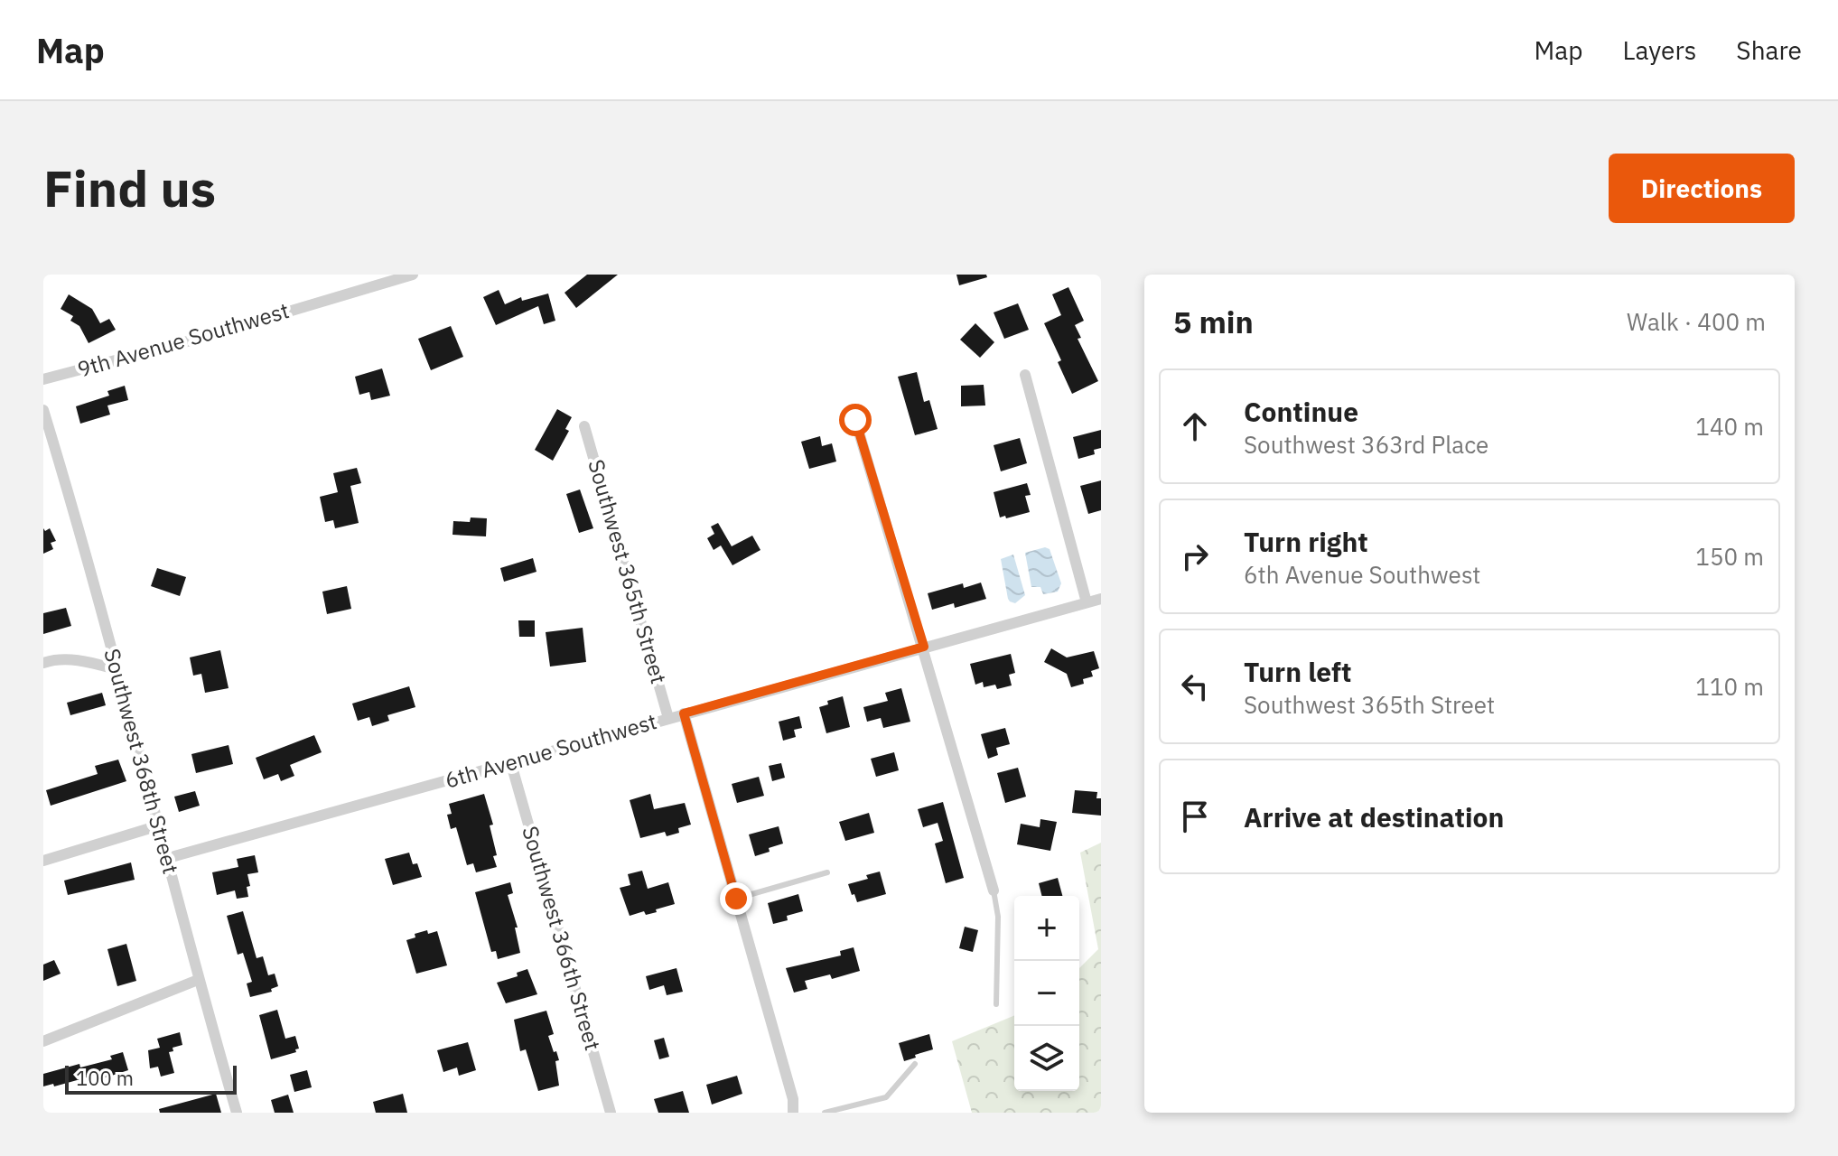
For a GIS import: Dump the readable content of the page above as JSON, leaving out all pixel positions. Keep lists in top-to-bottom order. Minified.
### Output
{"streets":{"street":["9th Avenue Southwest","Southwest 365th Street","6th Avenue Southwest","Southwest 368th Street","Southwest 366th Street"]},"crossings":[["Southwest 365th Street","6th Avenue Southwest"],["6th Avenue Southwest","Southwest 368th Street"],["6th Avenue Southwest","Southwest 366th Street"]],"scale_bar":"100 m","page":{"header":"Map","nav":["Map","Layers","Share"],"buttons":"Directions","title":"Find us","heading":["5 min","Walk · 400 m"],"list":[["Continue","Southwest 363rd Place","140 m"],["Turn right","6th Avenue Southwest","150 m"],["Turn left","Southwest 365th Street","110 m"],"Arrive at destination"],"map_buttons":["+","−"],"scale":"100 m"}}
